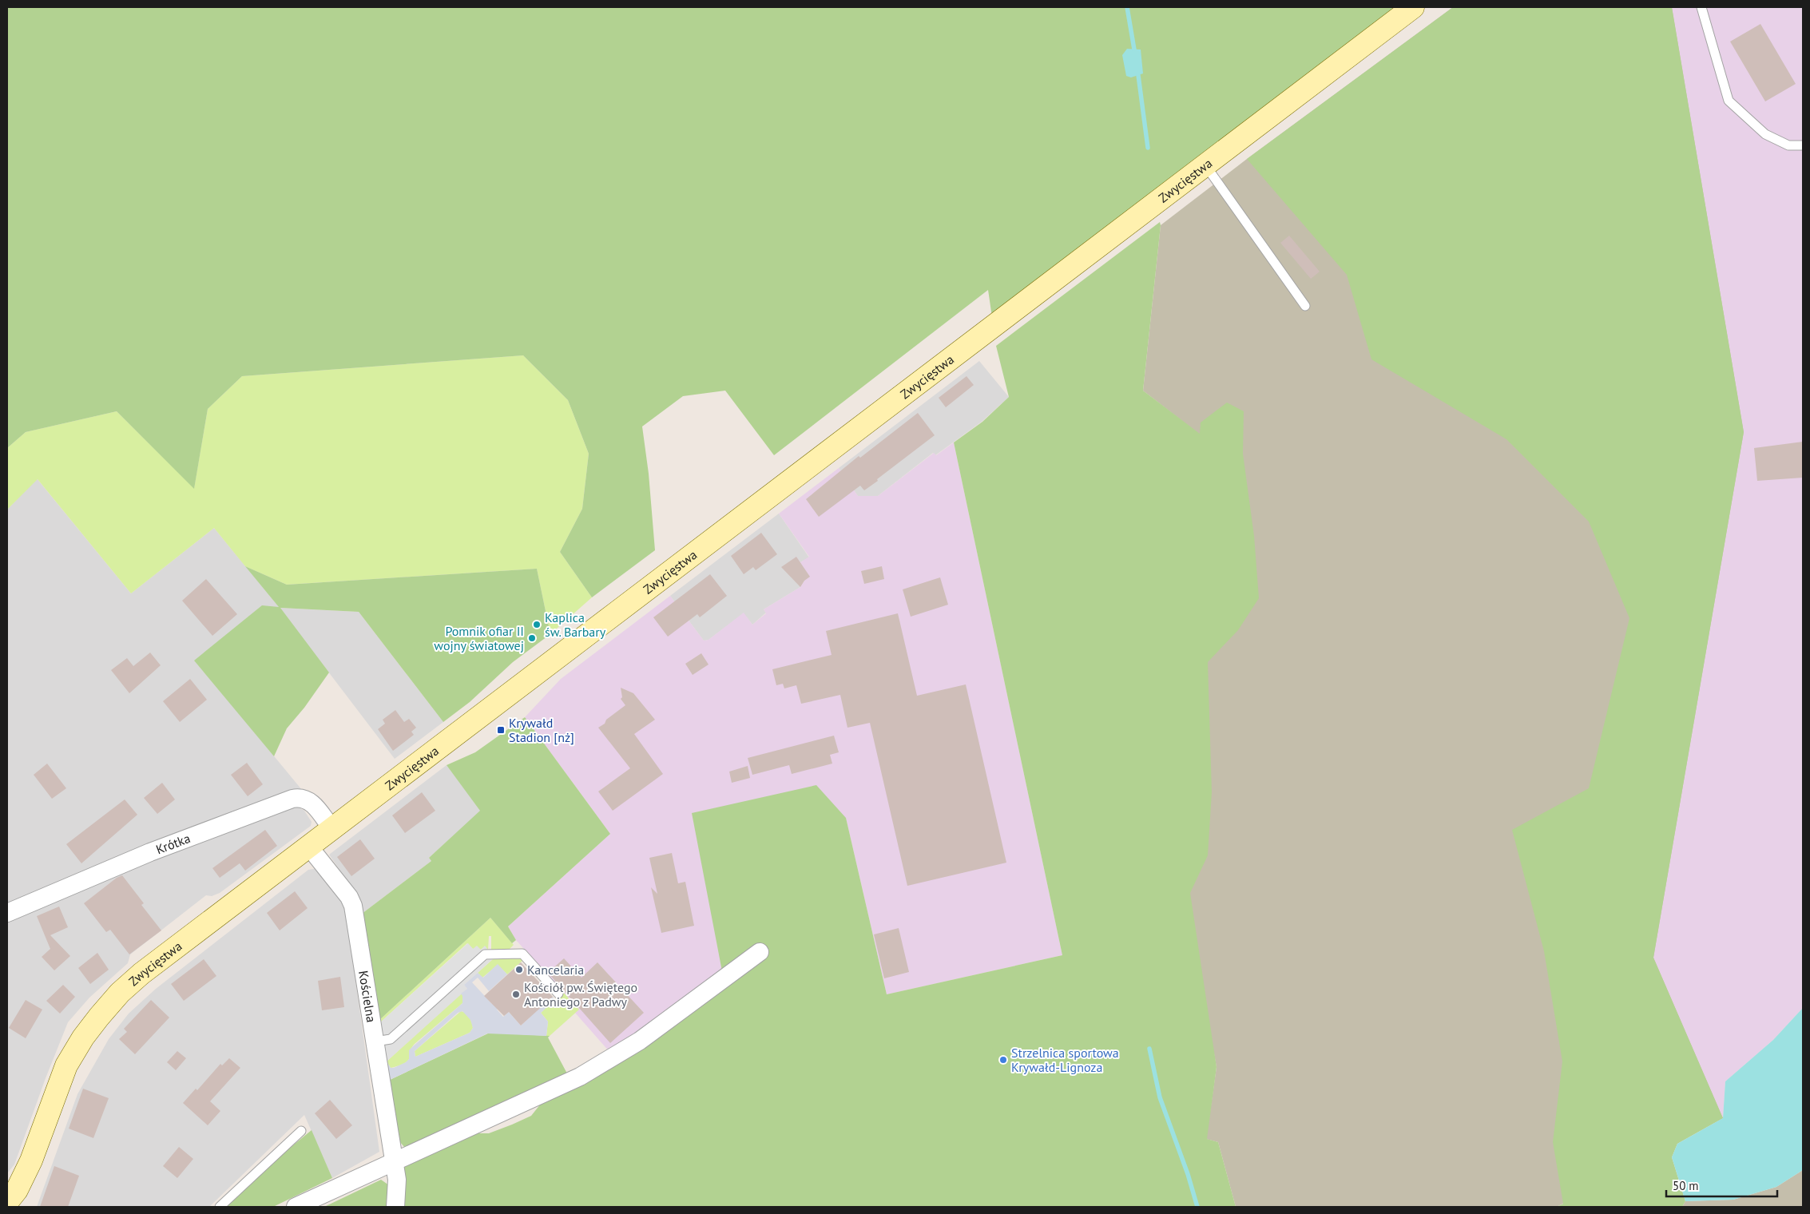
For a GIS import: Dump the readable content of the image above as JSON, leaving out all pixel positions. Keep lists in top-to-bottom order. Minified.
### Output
{"streets":{"main road":["Zwycięstwa"],"street":["Krótka","Kościelna"]},"crossings":[["Zwycięstwa","Krótka"],["Zwycięstwa","Kościelna"]],"places":{"other":["Kaplica św. Barbary","Pomnik ofiar II wojny światowej","Kancelaria","Kościół pw. Świętego Antoniego z Padwy","Strzelnica sportowa Krywałd-Lignoza"],"transit":["Krywałd Stadion [nż]"]},"scale_bar":"50 m"}
